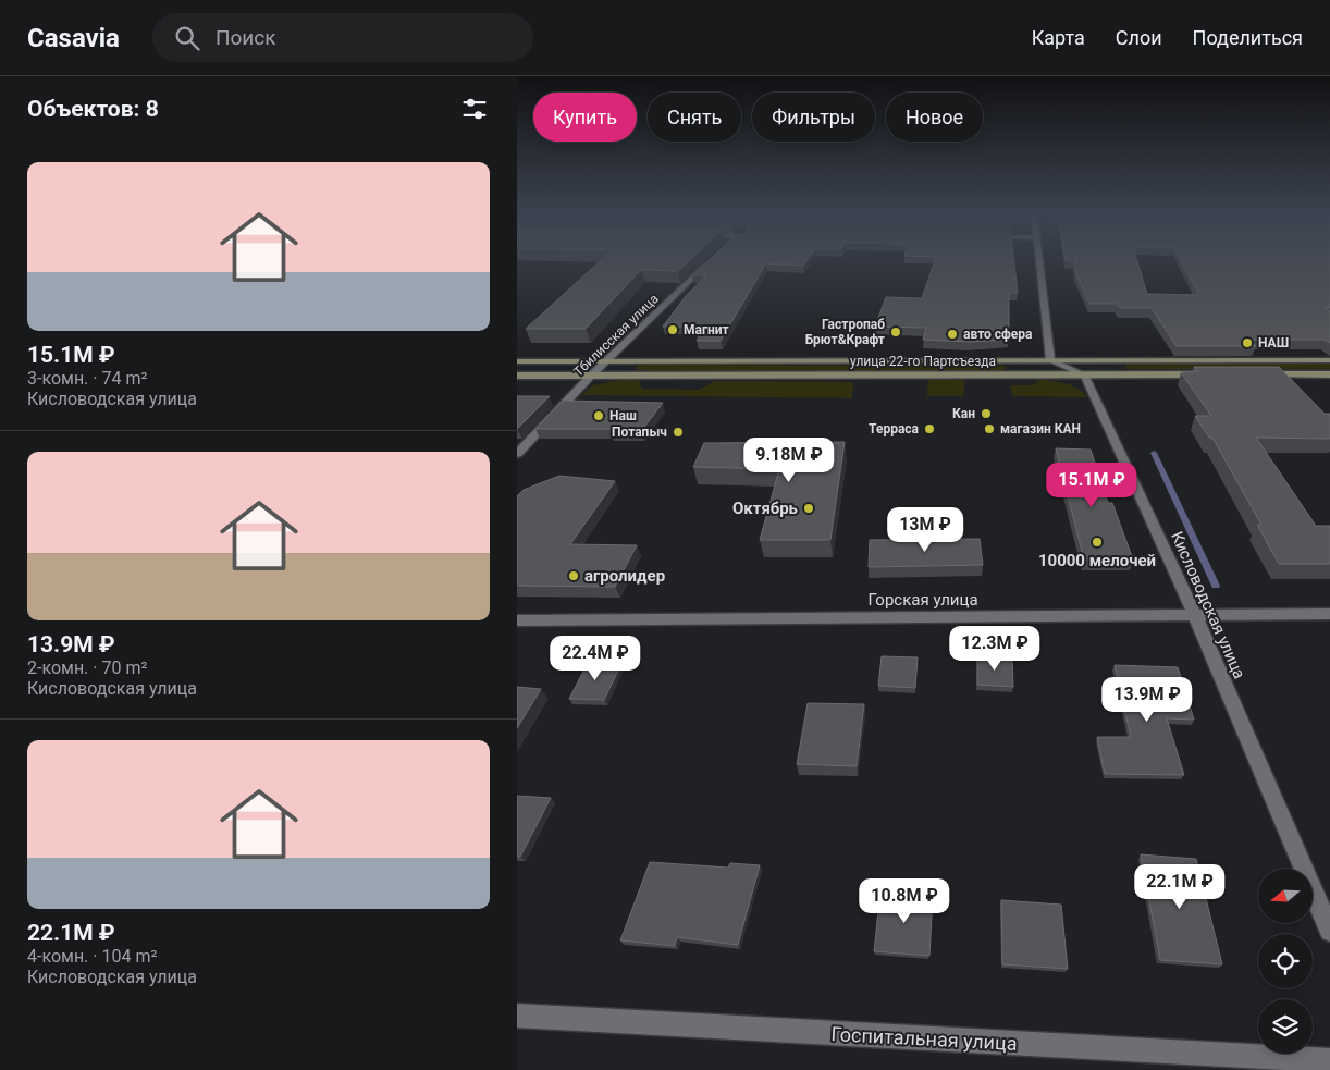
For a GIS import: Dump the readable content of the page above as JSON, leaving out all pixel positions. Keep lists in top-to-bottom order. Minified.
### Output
{"streets":{"main road":["улица 22-го Партсъезда"],"street":["Тбилисская улица","Горская улица","Кисловодская улица","Госпитальная улица"]},"crossings":[["Тбилисская улица","улица 22-го Партсъезда"],["улица 22-го Партсъезда","Кисловодская улица"],["Горская улица","Кисловодская улица"]],"places":["Магнит","Гастропаб Брют&Крафт","авто сфера","НАШ","Кан","Наш","Терраса","магазин КАН","Потапыч","Октябрь","10000 мелочей","агролидер"],"north":"left","page":{"header":"Casavia","search":"Поиск","nav":["Карта","Слои","Поделиться"],"heading":"Объектов: 8","chip":["Купить","Снять","Фильтры","Новое"],"list":[{"name":"15.1M ₽","note":"3-комн. · 74 m² · Кисловодская улица"},{"name":"13.9M ₽","note":"2-комн. · 70 m² · Кисловодская улица"},{"name":"22.1M ₽","note":"4-комн. · 104 m² · Кисловодская улица"}],"price":["9.18M ₽","15.1M ₽","13M ₽","12.3M ₽","22.4M ₽","13.9M ₽","22.1M ₽","10.8M ₽"]}}
